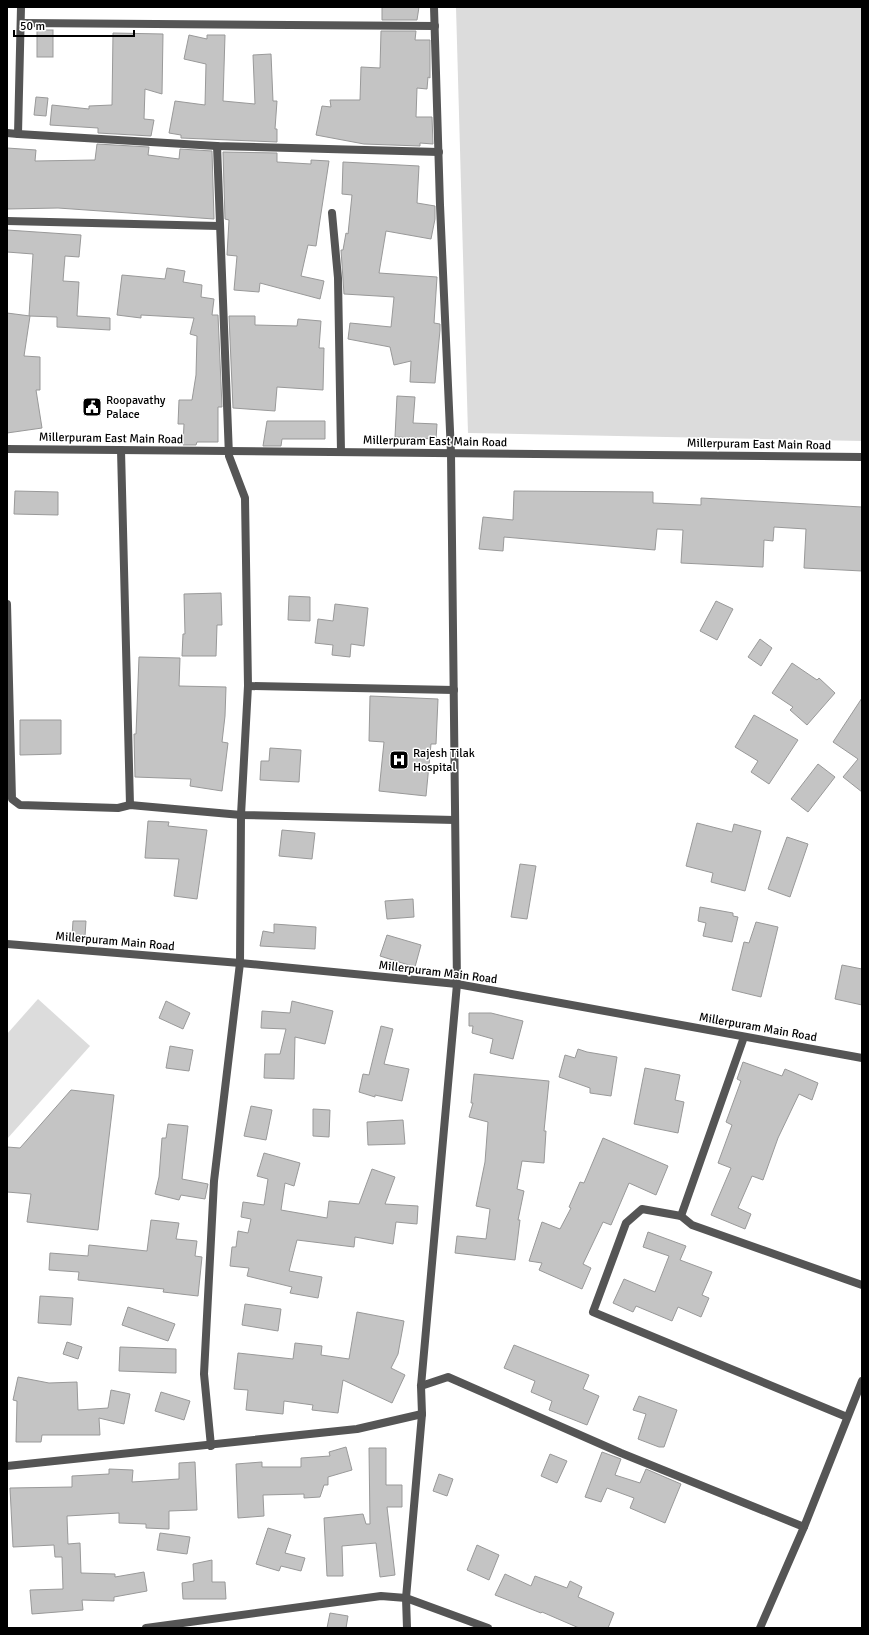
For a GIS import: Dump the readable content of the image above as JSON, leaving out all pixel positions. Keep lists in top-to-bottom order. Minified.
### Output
{"streets":{"street":["Millerpuram East Main Road","Millerpuram Main Road"]},"places":{"public building":["Roopavathy Palace"],"hospital":["Rajesh Tilak Hospital"]},"scale_bar":"50 m"}
